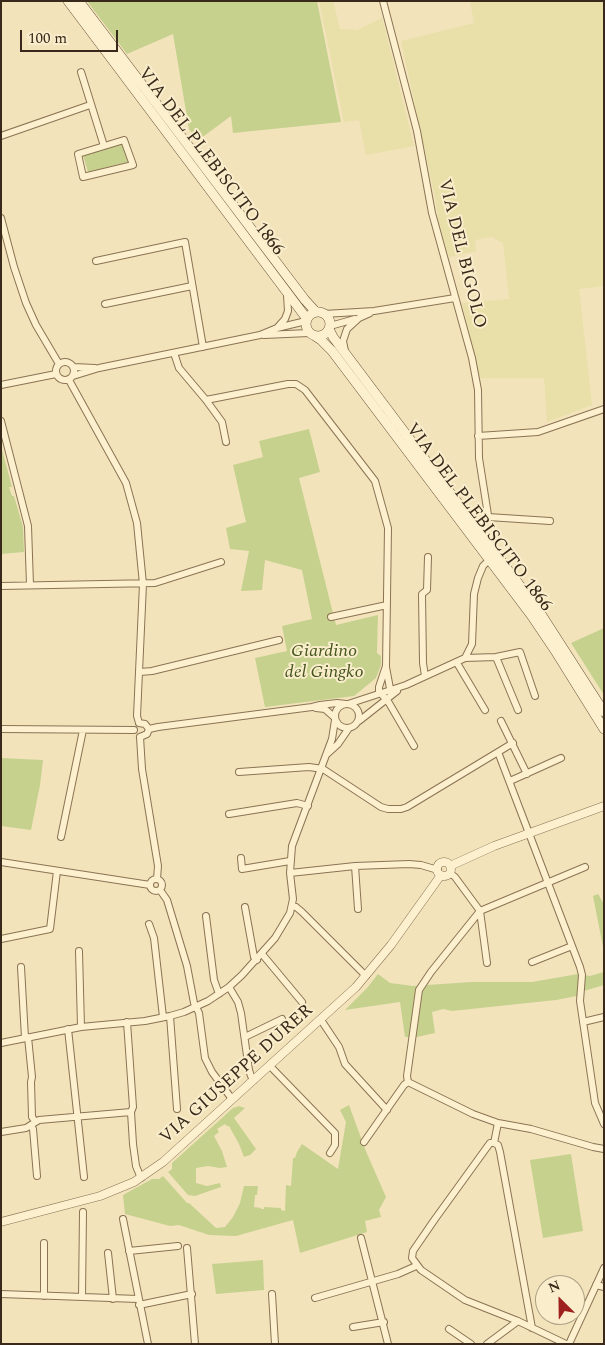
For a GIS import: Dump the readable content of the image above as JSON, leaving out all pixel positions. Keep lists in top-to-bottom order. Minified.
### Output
{"streets":{"main road":["VIA DEL PLEBISCITO 1866"],"street":["VIA DEL BIGOLO","VIA GIUSEPPE DURER"]},"parks":["Giardino del Gingko"],"scale_bar":"100 m","north":"top left"}
